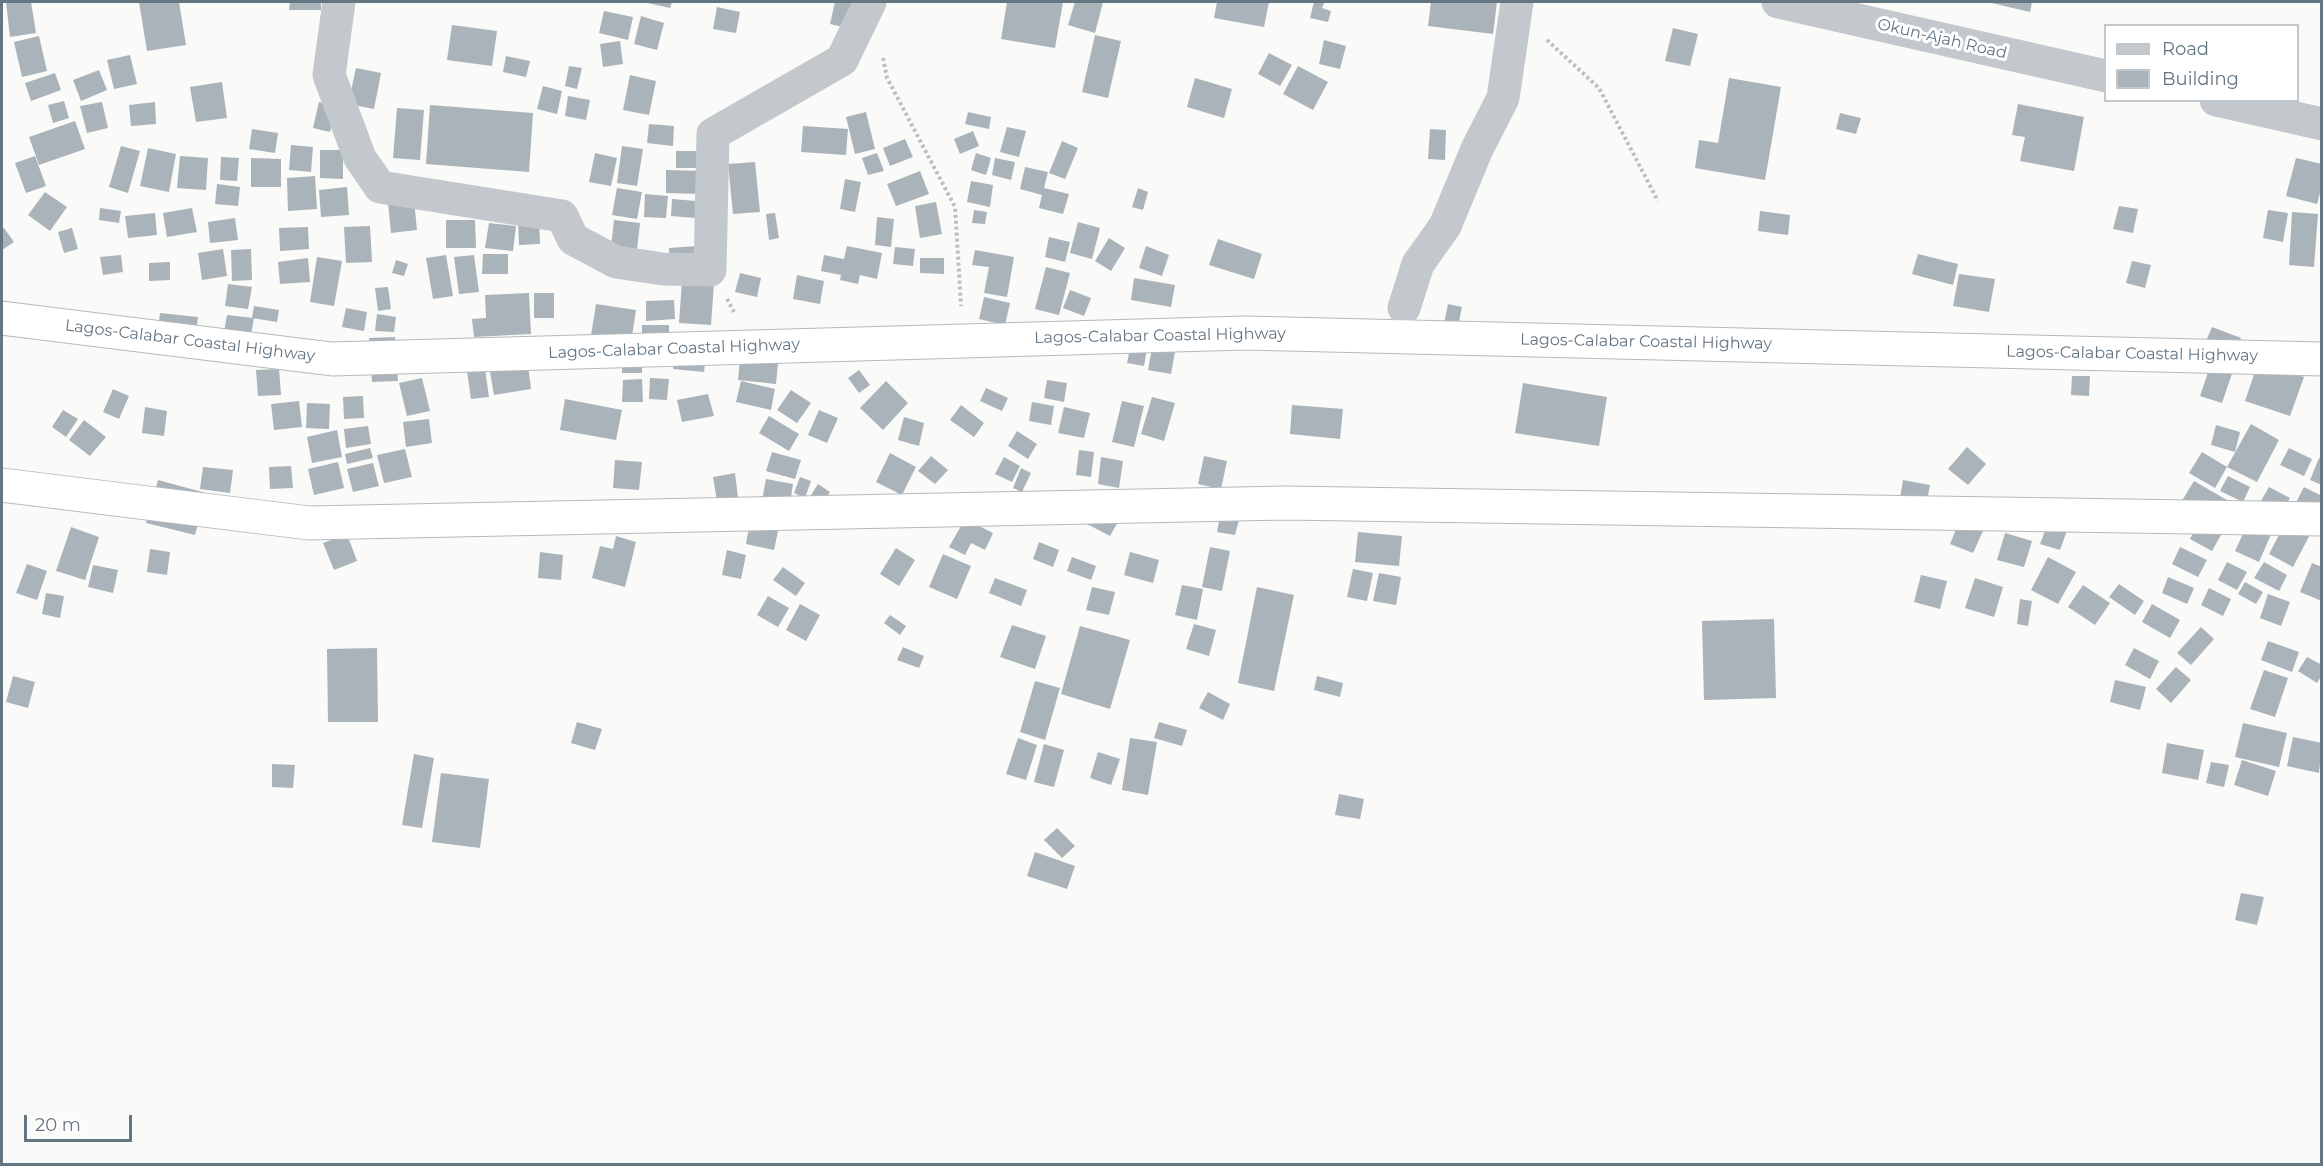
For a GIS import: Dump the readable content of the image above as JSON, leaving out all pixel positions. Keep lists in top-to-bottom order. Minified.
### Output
{"streets":{"highway":["Lagos-Calabar Coastal Highway"],"street":["Okun-Ajah Road"]},"legend":["Road","Building"],"scale_bar":"20 m"}
